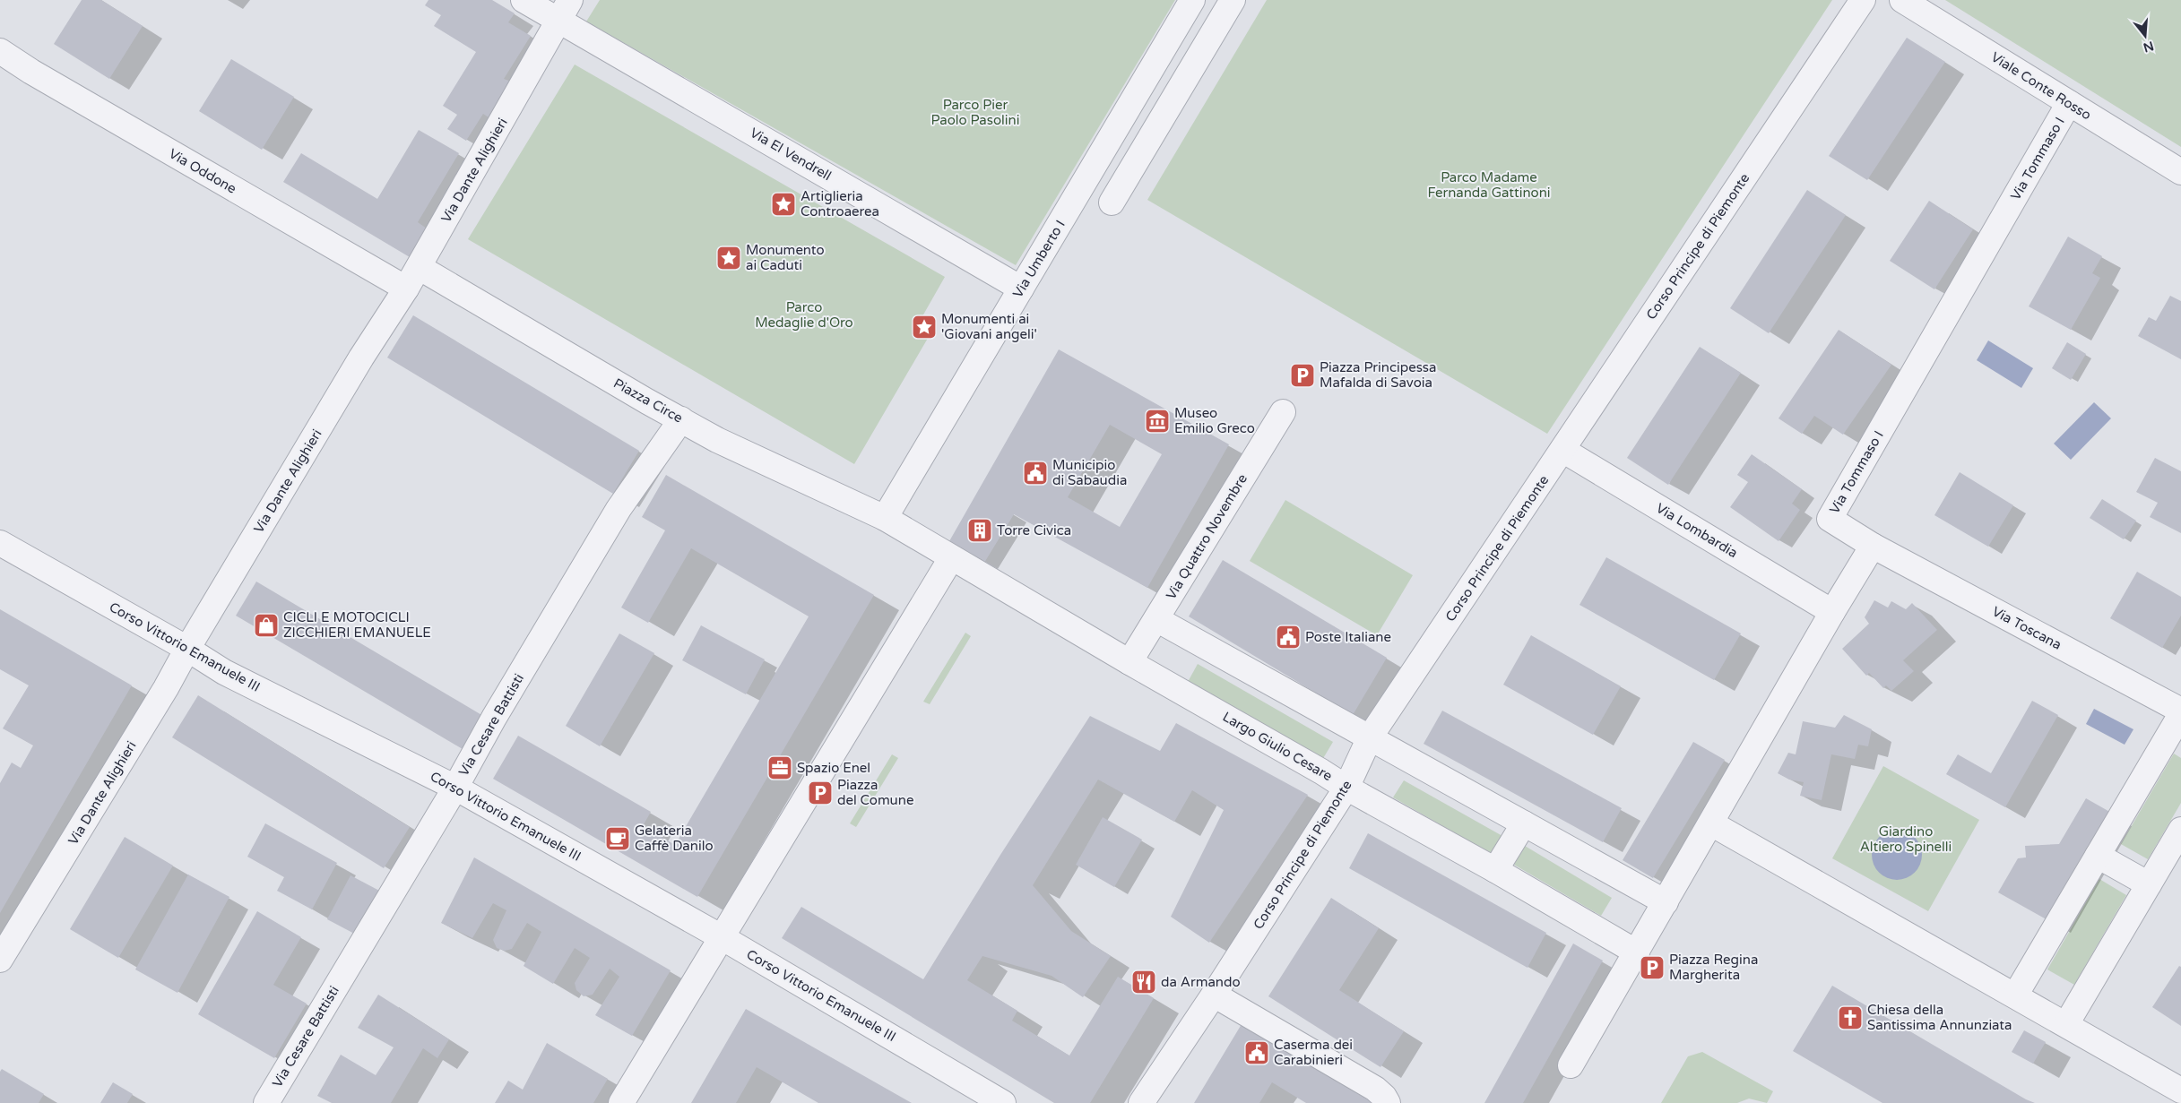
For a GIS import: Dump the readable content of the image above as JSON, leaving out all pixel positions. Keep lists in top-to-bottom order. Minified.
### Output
{"streets":{"street":["Viale Conte Rosso","Via El Vendrell","Via Tommaso I","Via Dante Alighieri","Via Oddone","Corso Principe di Piemonte","Via Umberto I","Piazza Circe","Via Lombardia","Via Quattro Novembre","Via Toscana","Corso Vittorio Emanuele III","Via Cesare Battisti","Largo Giulio Cesare"]},"crossings":[["Viale Conte Rosso","Via Tommaso I"],["Via El Vendrell","Via Dante Alighieri"],["Via El Vendrell","Via Umberto I"],["Via Tommaso I","Via Toscana"],["Via Dante Alighieri","Via Oddone"],["Via Dante Alighieri","Piazza Circe"],["Via Dante Alighieri","Corso Vittorio Emanuele III"],["Corso Principe di Piemonte","Via Lombardia"],["Corso Principe di Piemonte","Largo Giulio Cesare"],["Via Umberto I","Piazza Circe"],["Piazza Circe","Via Cesare Battisti"],["Via Quattro Novembre","Largo Giulio Cesare"],["Corso Vittorio Emanuele III","Via Cesare Battisti"]],"parks":["Parco Pier Paolo Pasolini","Parco Madame Fernanda Gattinoni","Parco Medaglie d'Oro","Giardino Altiero Spinelli"],"places":{"place":["Artiglieria Controaerea","Monumento ai Caduti","Monumenti ai 'Giovani angeli'"],"parking":["Piazza Principessa Mafalda di Savoia","Piazza del Comune","Piazza Regina Margherita"],"museum":["Museo Emilio Greco"],"public building":["Municipio di Sabaudia","Poste Italiane","Caserma dei Carabinieri"],"building":["Torre Civica"],"shop":["CICLI E MOTOCICLI ZICCHIERI EMANUELE"],"office":["Spazio Enel"],"cafe":["Gelateria Caffè Danilo"],"restaurant":["da Armando"],"church":["Chiesa della Santissima Annunziata"]},"north":"bottom"}
